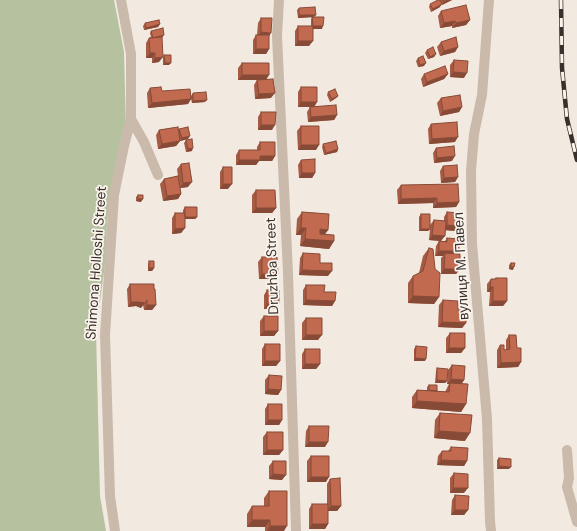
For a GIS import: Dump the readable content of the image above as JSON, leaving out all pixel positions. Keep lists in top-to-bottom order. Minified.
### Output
{"streets":{"street":["Shimona Holloshi Street","Druzhba Street","вулиця М. Павел"]}}
